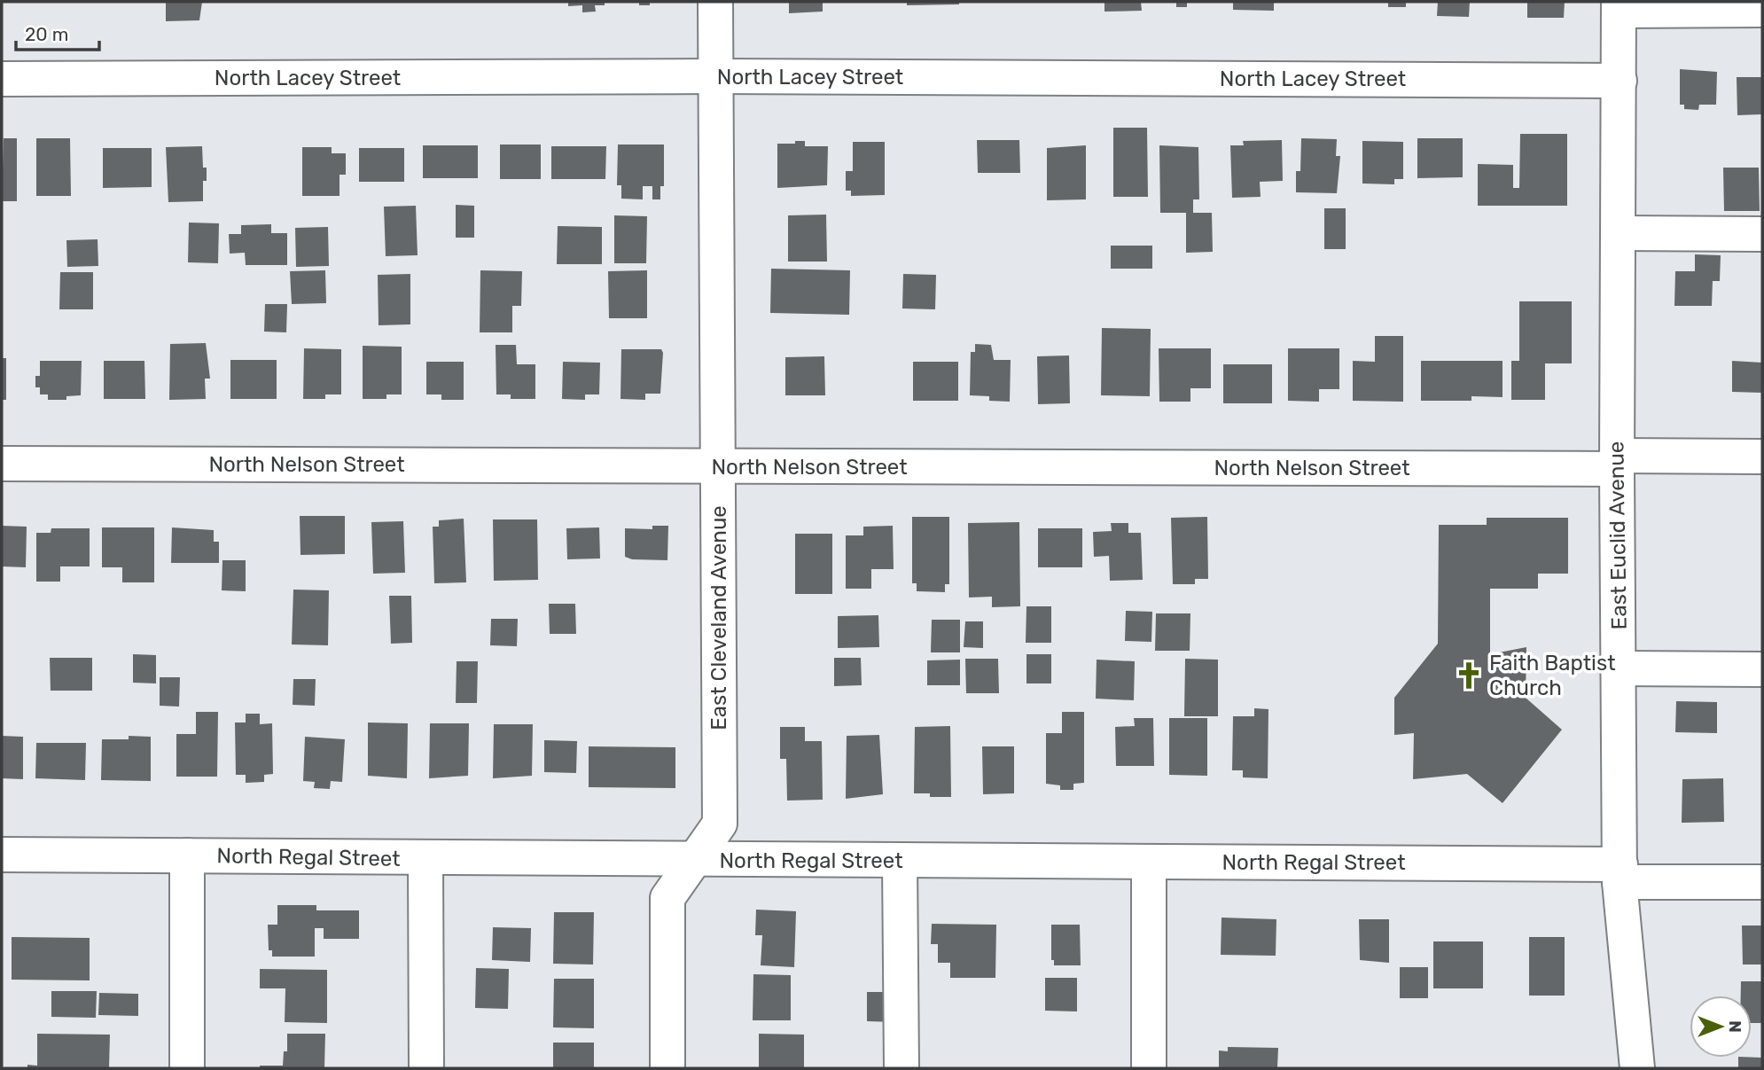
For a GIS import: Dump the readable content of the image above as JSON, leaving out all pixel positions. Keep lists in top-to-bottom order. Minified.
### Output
{"streets":{"street":["North Lacey Street","North Nelson Street","East Euclid Avenue","East Cleveland Avenue","North Regal Street"]},"crossings":[["North Lacey Street","East Euclid Avenue"],["North Lacey Street","East Cleveland Avenue"],["North Nelson Street","East Euclid Avenue"],["North Nelson Street","East Cleveland Avenue"],["East Euclid Avenue","North Regal Street"],["East Cleveland Avenue","North Regal Street"]],"places":{"church":["Faith Baptist Church"]},"scale_bar":"20 m","north":"right"}
